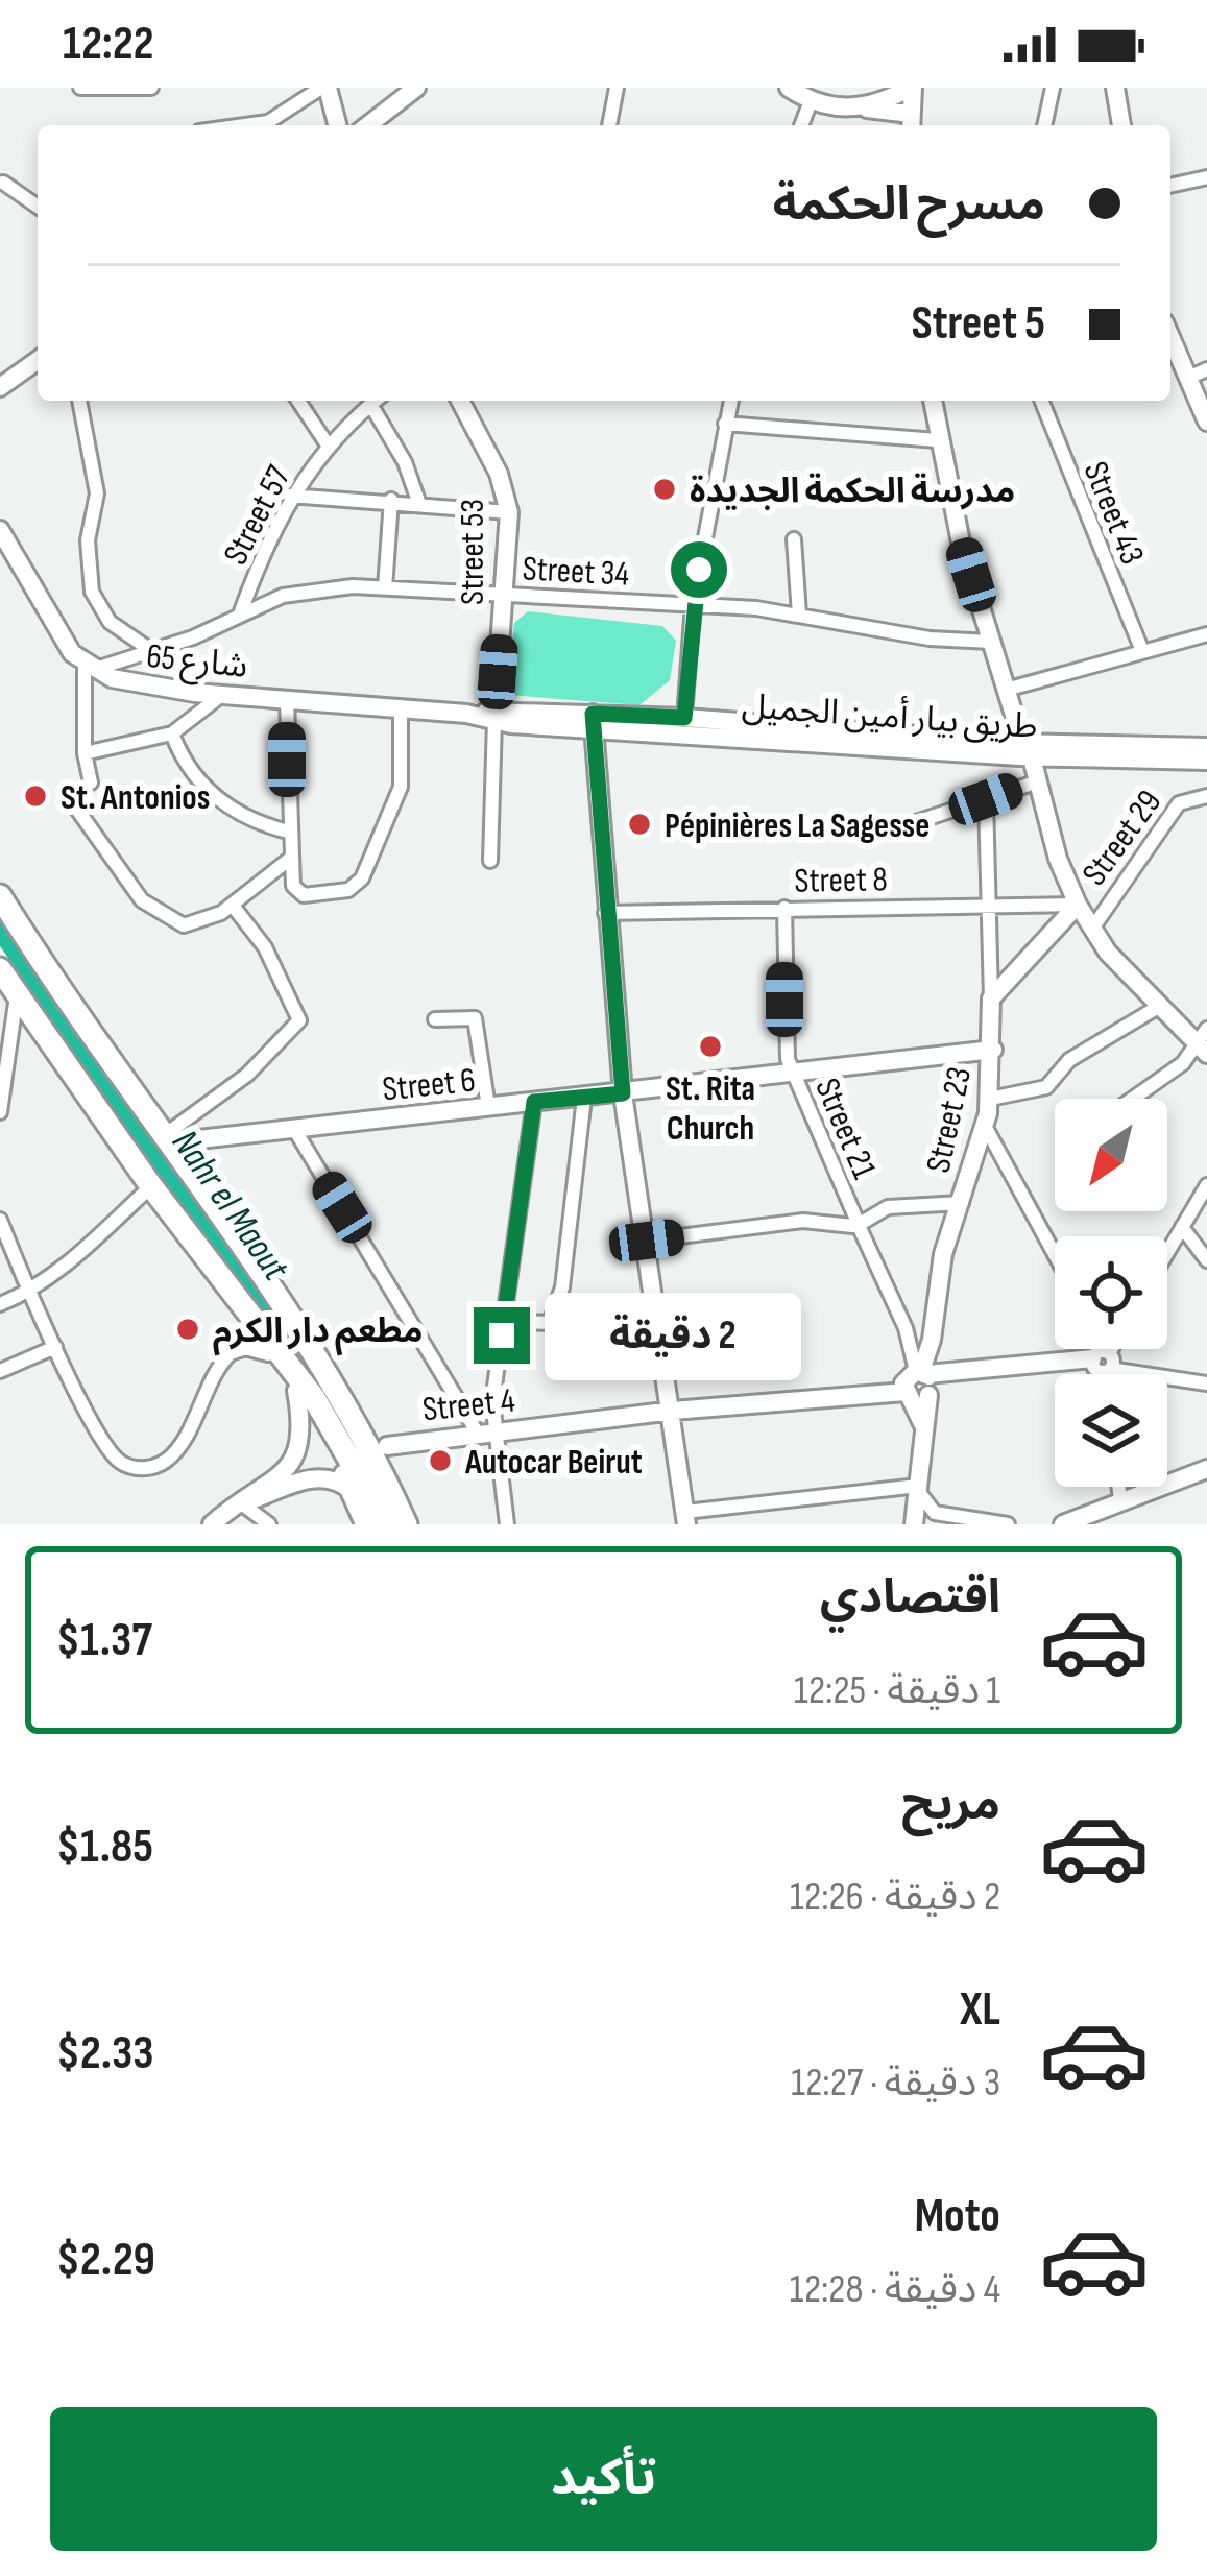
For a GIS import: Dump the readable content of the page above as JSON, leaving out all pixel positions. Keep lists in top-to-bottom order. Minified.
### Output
{"streets":{"street":["Street 43","Street 57","Street 53","Street 34","شارع 65","طريق بيار أمين الجميل","Street 29","Street 8","Street 6","Street 23","Street 21","Street 4"]},"crossings":[["Street 57","Street 34"],["Street 53","Street 34"],["Street 53","شارع 65"],["Street 53","طريق بيار أمين الجميل"],["Street 34","شارع 65"],["Street 34","Street 29"],["شارع 65","طريق بيار أمين الجميل"],["طريق بيار أمين الجميل","Street 29"],["Street 29","Street 8"],["Street 8","Street 23"],["Street 8","Street 21"],["Street 6","Street 23"],["Street 6","Street 21"],["Street 23","Street 21"],["Street 23","Street 4"],["Street 21","Street 4"]],"water":["Nahr el Maout"],"places":["مدرسة الحكمة الجديدة","St. Antonios","Pépinières La Sagesse","St. Rita Church","مطعم دار الكرم","Autocar Beirut"],"north":"bottom left","page":{"status":"12:22","banner":["مسرح الحكمة","Street 5"],"bubble":"2 دقيقة","list":[{"name":"اقتصادي","note":"1 دقيقة · 12:25","value":"$1.37"},{"name":"مريح","note":"2 دقيقة · 12:26","value":"$1.85"},{"name":"XL","note":"3 دقيقة · 12:27","value":"$2.33"},{"name":"Moto","note":"4 دقيقة · 12:28","value":"$2.29"}],"buttons":"تأكيد"}}
